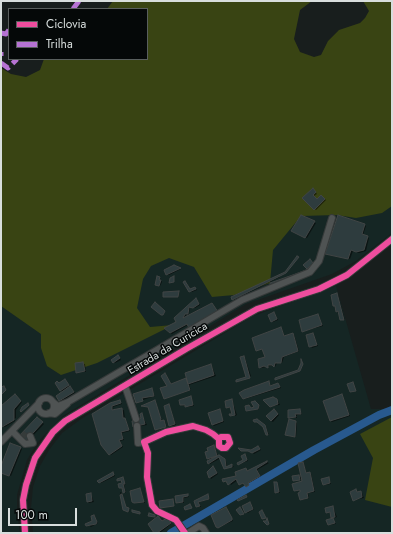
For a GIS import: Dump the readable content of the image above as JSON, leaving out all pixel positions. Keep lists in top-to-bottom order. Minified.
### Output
{"streets":{"street":["Estrada da Curicica"]},"legend":["Ciclovia","Trilha"],"scale_bar":"100 m"}
